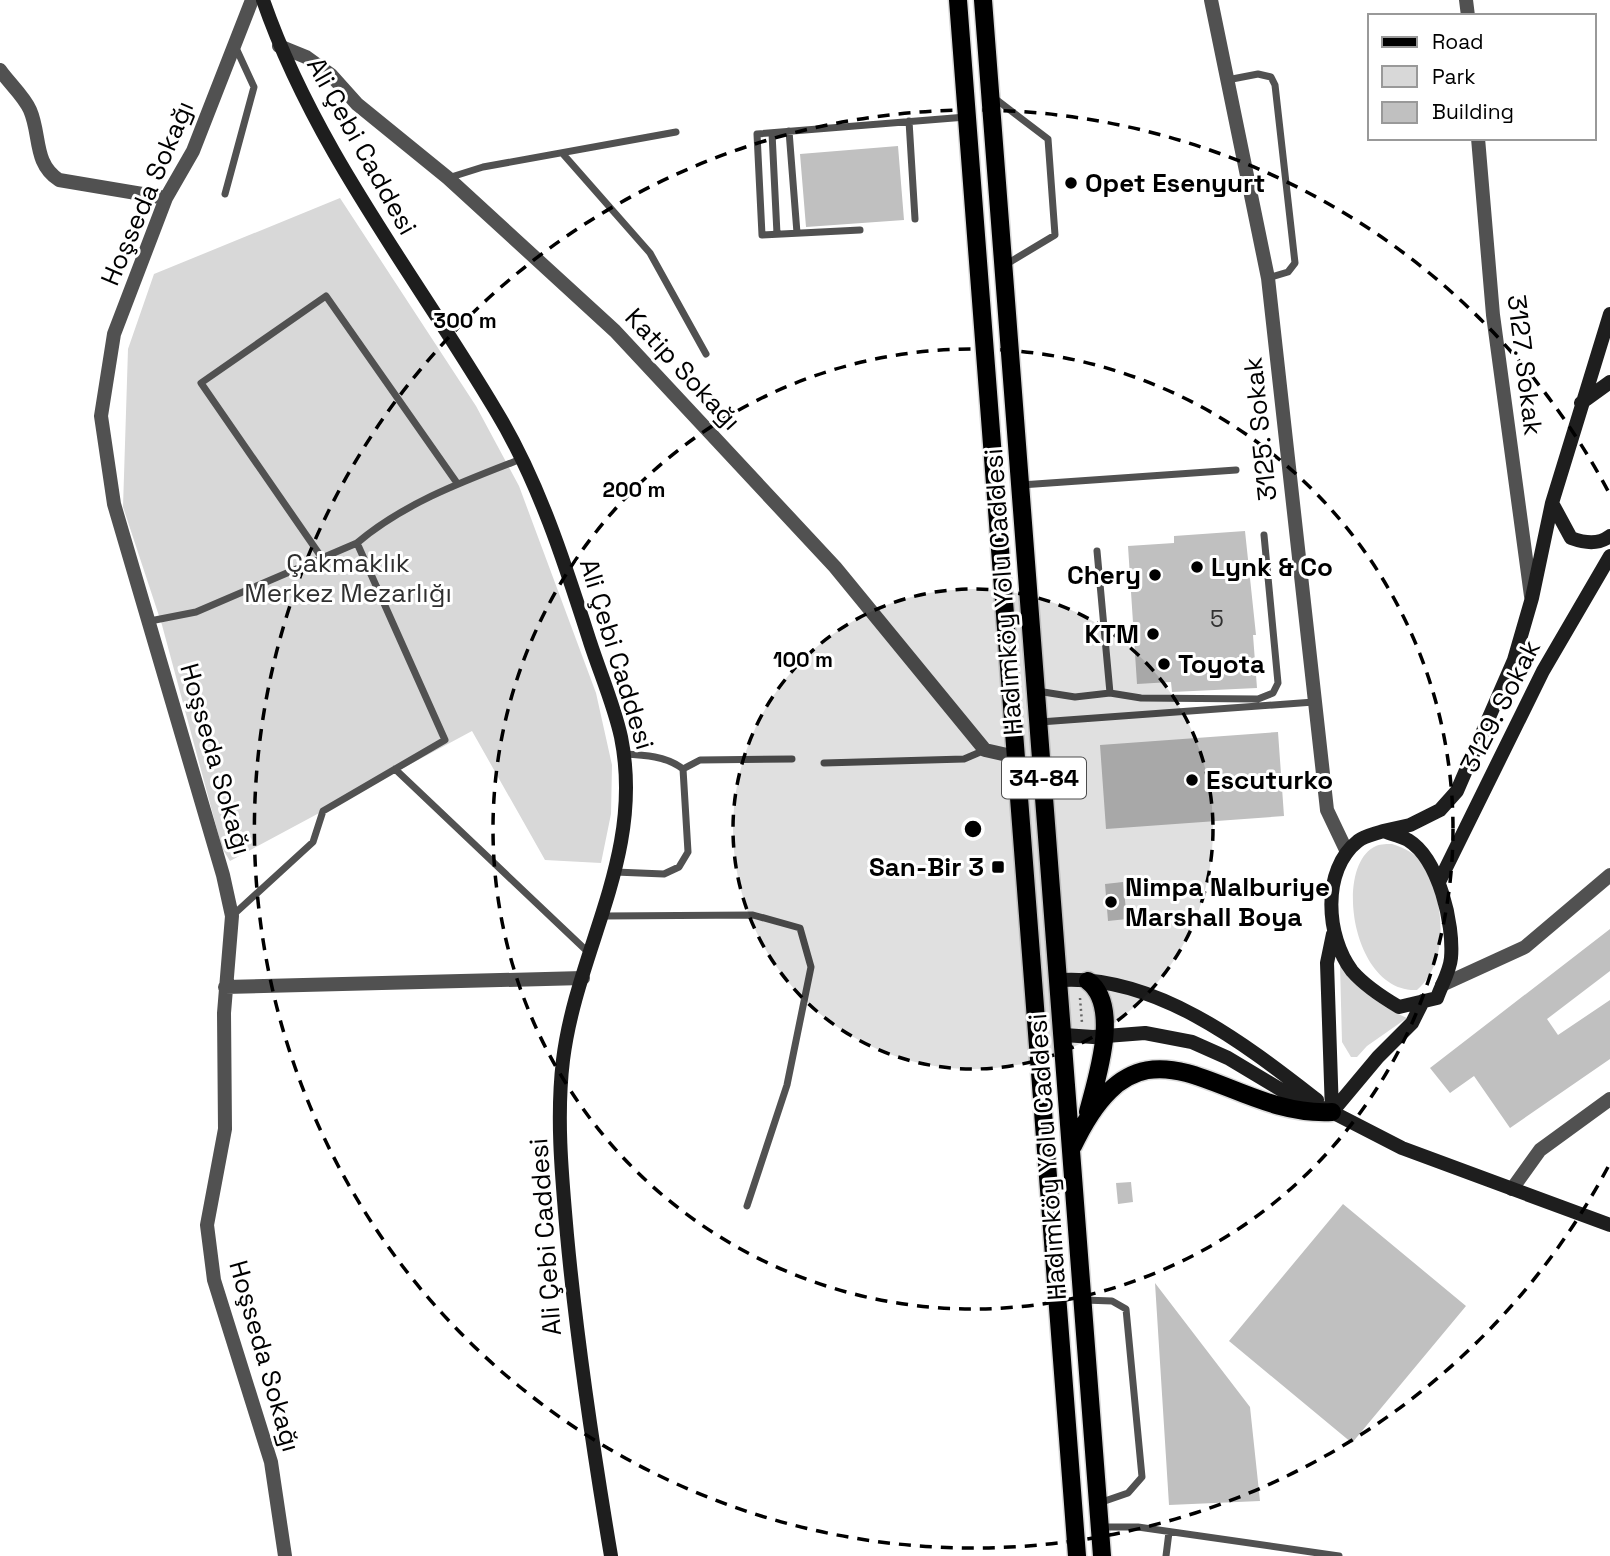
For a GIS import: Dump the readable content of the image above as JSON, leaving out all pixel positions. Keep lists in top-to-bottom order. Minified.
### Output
{"streets":{"main road":["Hadımköy Yolu Caddesi","34-84"],"street":["Ali Çebi Caddesi","Hoşseda Sokağı","3127. Sokak","Katip Sokağı","3125. Sokak","3129. Sokak"]},"crossings":[["Ali Çebi Caddesi","Katip Sokağı"],["3125. Sokak","3129. Sokak"]],"parks":["Çakmaklık Merkez Mezarlığı"],"places":{"other":["Opet Esenyurt","Lynk & Co","Chery","KTM","Toyota","Escuturko","Nimpa Nalburiye Marshall Boya"],"transit":["San-Bir 3"]},"house_numbers":["5"],"legend":["Road","Park","Building"],"rings":["300 m","200 m","100 m"]}
